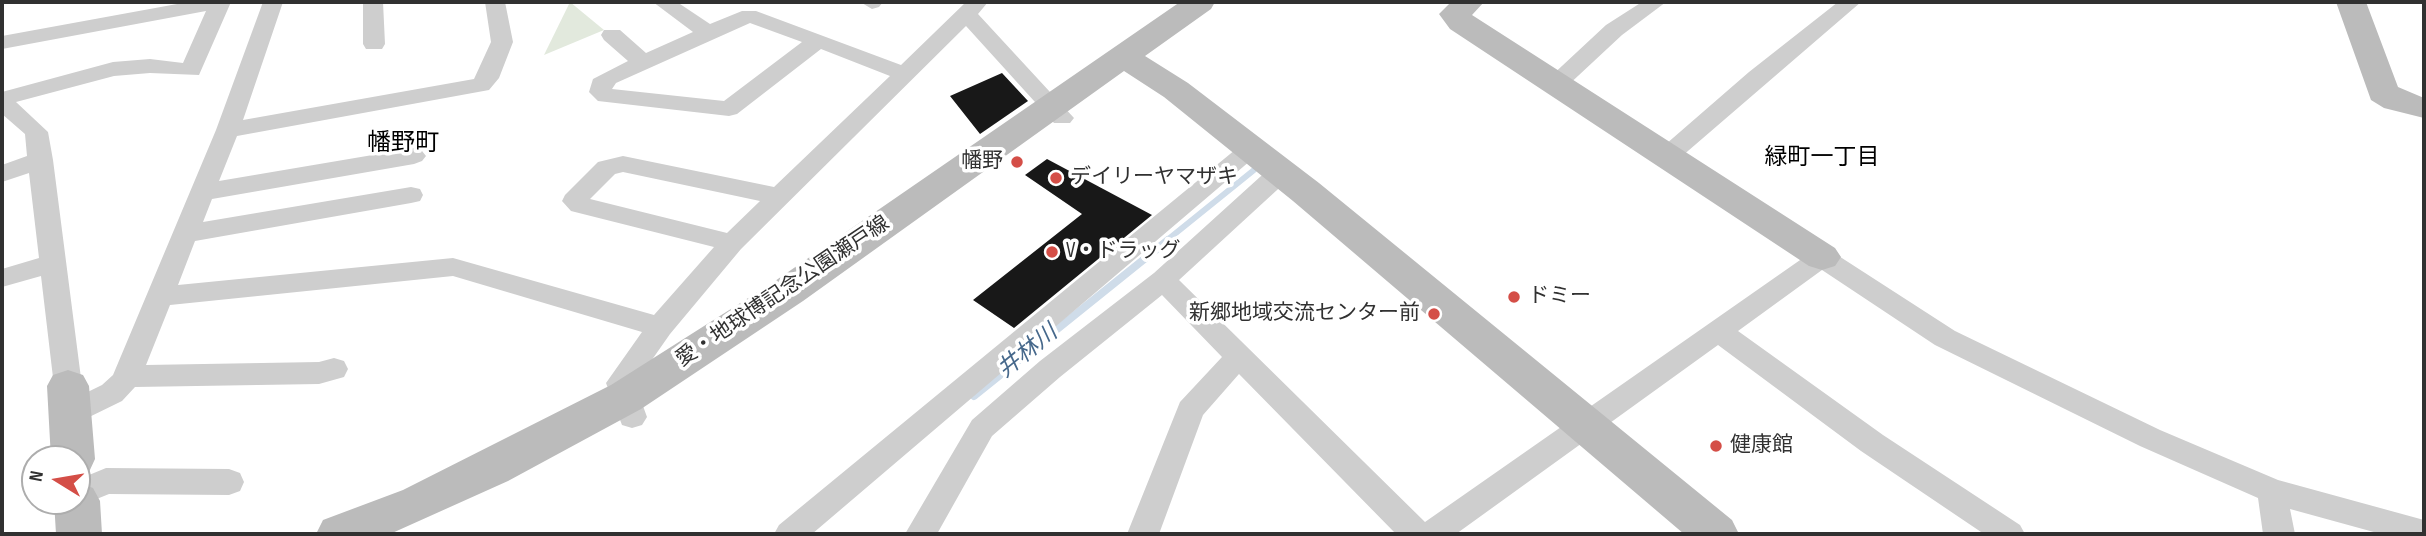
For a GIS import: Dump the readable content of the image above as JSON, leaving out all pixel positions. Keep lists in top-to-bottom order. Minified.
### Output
{"streets":{"street":["愛・地球博記念公園瀬戸線"]},"districts":["幡野町","緑町一丁目"],"water":["井林川"],"places":["幡野","デイリーヤマザキ","V・ドラッグ","ドミー","新郷地域交流センター前","健康館"],"north":"left"}
